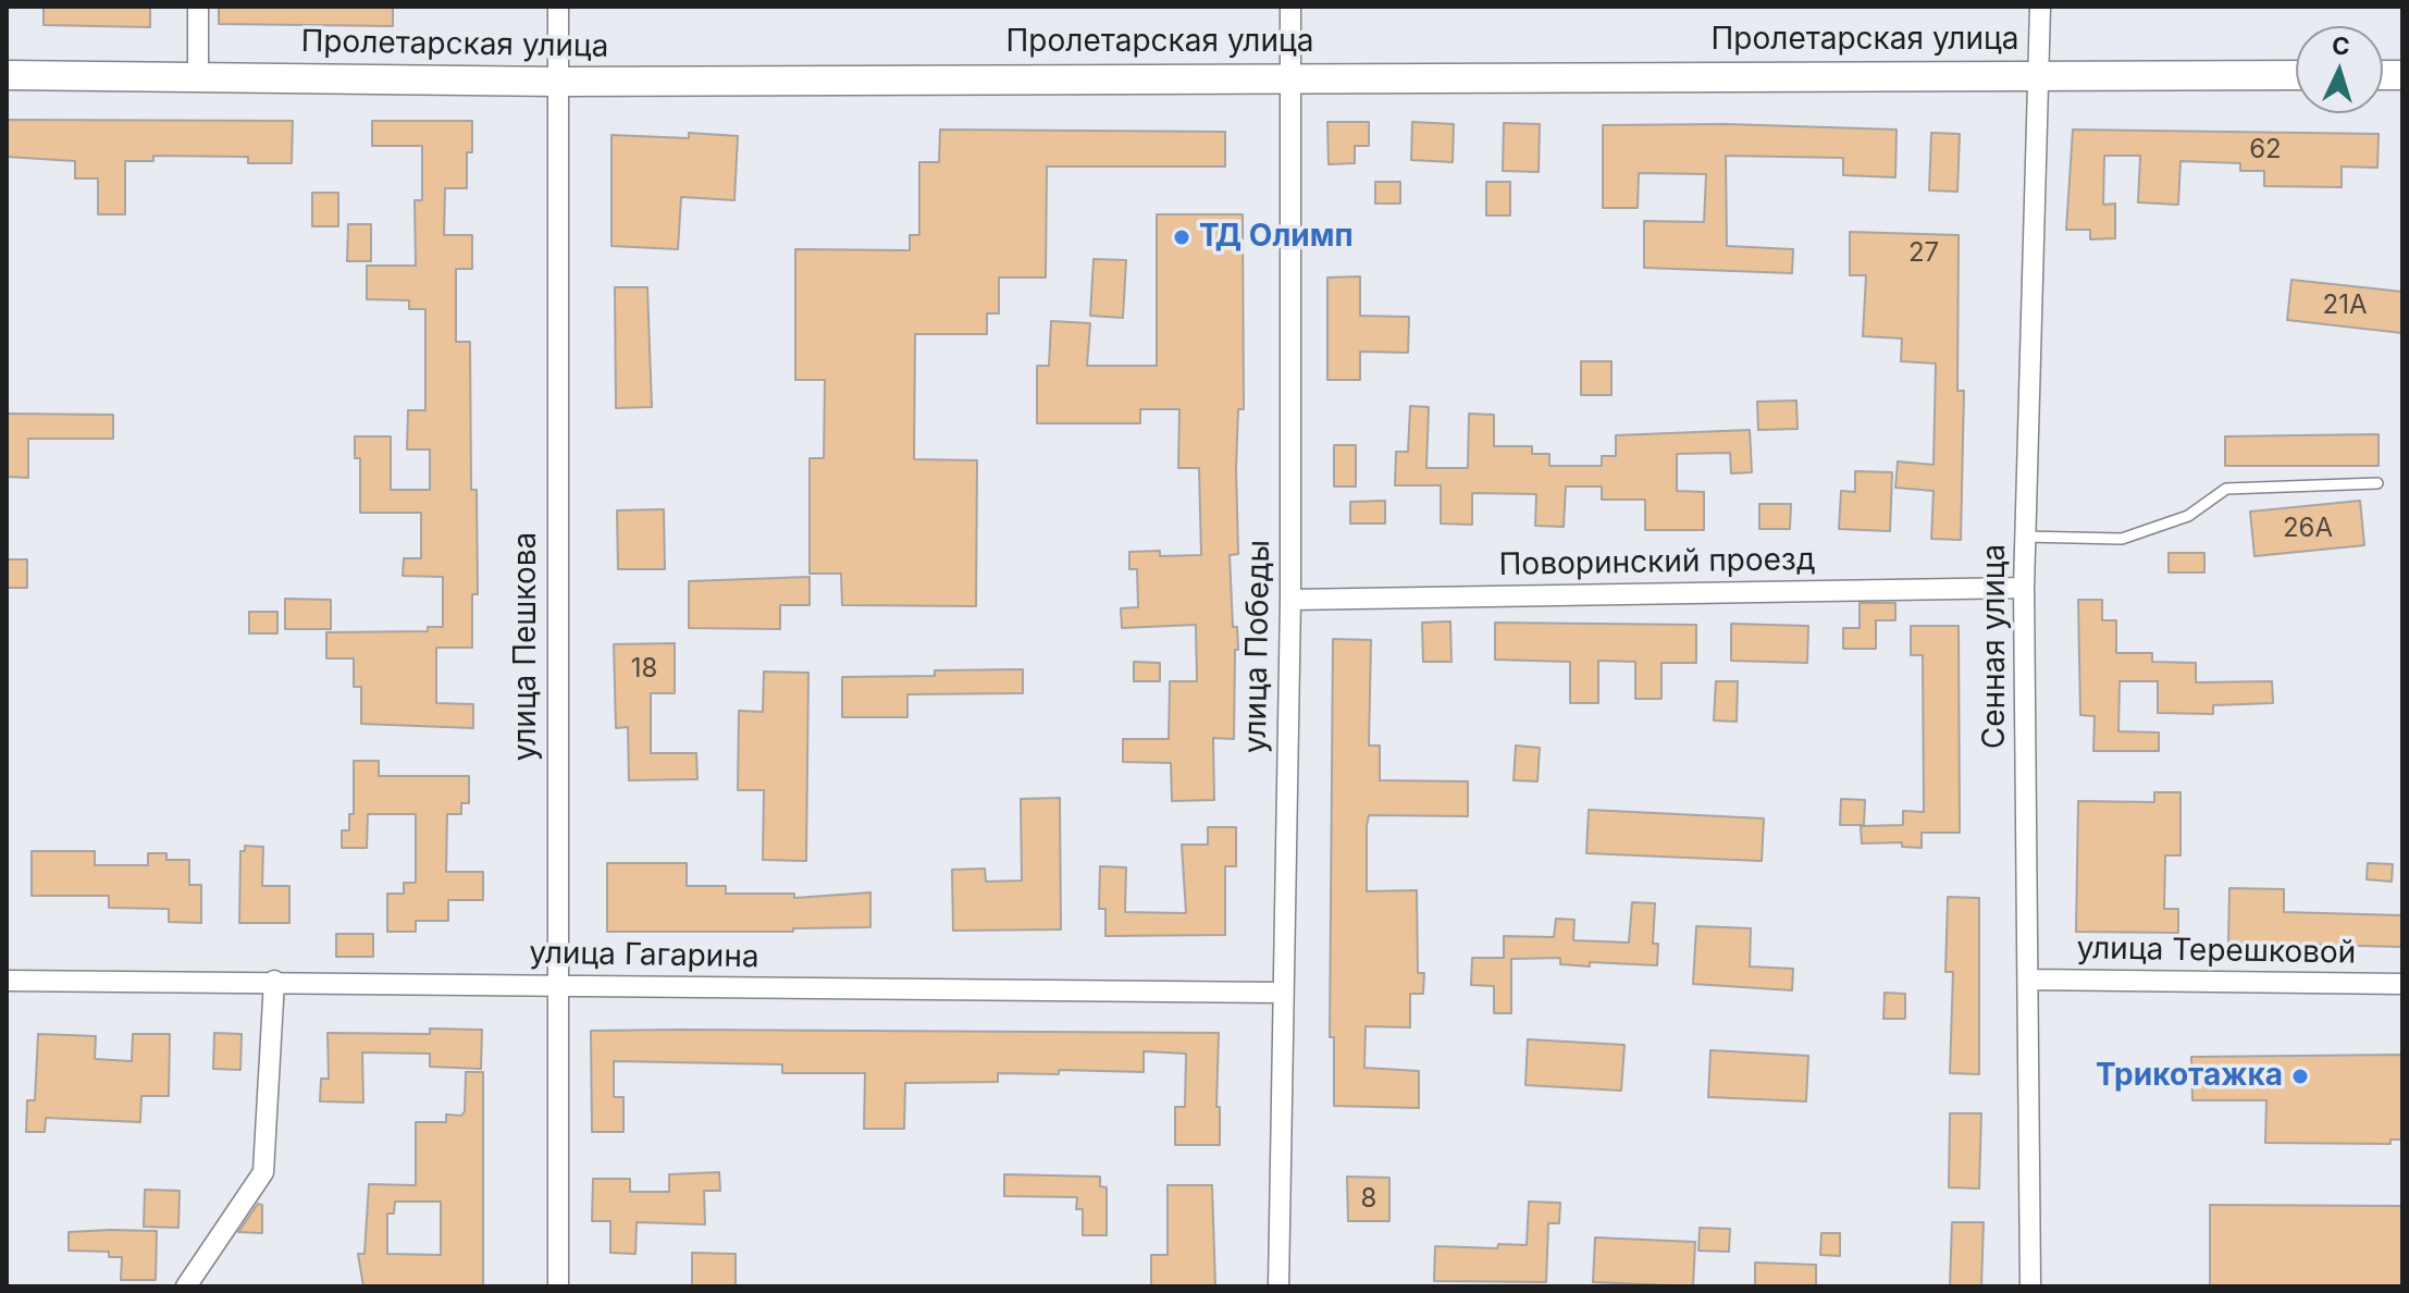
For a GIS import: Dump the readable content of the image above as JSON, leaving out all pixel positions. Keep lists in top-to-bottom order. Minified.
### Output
{"streets":{"street":["Пролетарская улица","Поворинский проезд","улица Пешкова","улица Победы","Сенная улица","улица Терешковой","улица Гагарина"]},"crossings":[["Пролетарская улица","улица Пешкова"],["Пролетарская улица","улица Победы"],["Пролетарская улица","Сенная улица"],["Поворинский проезд","улица Победы"],["Поворинский проезд","Сенная улица"],["улица Пешкова","улица Гагарина"],["улица Победы","улица Гагарина"],["Сенная улица","улица Терешковой"]],"places":["ТД Олимп","Трикотажка"],"house_numbers":["62","27","21А","26А","18","8"],"north":"top"}
